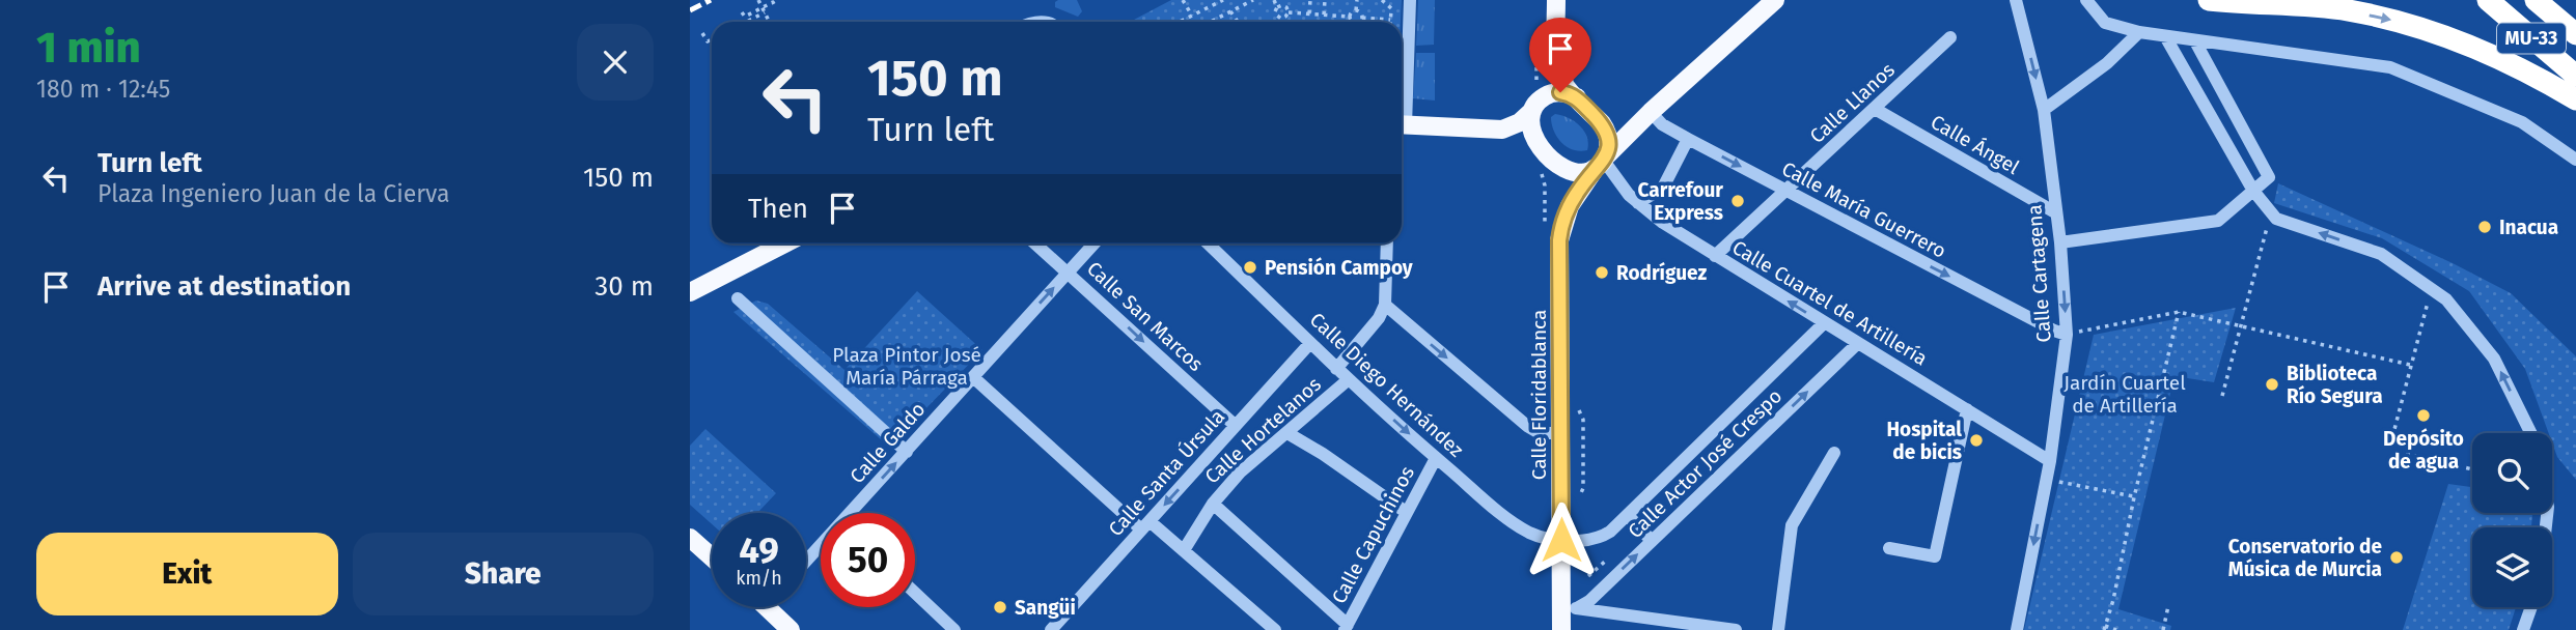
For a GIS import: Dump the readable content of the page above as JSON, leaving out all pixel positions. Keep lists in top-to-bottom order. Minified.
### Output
{"streets":{"highway":["MU-33"],"main road":["Calle Floridablanca"],"street":["Calle Llanos","Calle Ángel","Calle María Guerrero","Calle Cartagena","Calle Cuartel de Artillería","Calle San Marcos","Calle Diego Hernández","Calle Hortelanos","Calle Galdo","Calle Actor José Crespo","Calle Santa Úrsula","Calle Capuchinos"]},"crossings":[["Calle Llanos","Calle Ángel"],["Calle Llanos","Calle María Guerrero"],["Calle Llanos","Calle Cuartel de Artillería"],["Calle Ángel","Calle Cartagena"],["Calle María Guerrero","Calle Cartagena"],["Calle María Guerrero","Calle Floridablanca"],["Calle Cartagena","Calle Cuartel de Artillería"],["Calle Cuartel de Artillería","Calle Floridablanca"],["Calle Cuartel de Artillería","Calle Actor José Crespo"],["Calle San Marcos","Calle Galdo"],["Calle San Marcos","Calle Santa Úrsula"],["Calle Diego Hernández","Calle Floridablanca"],["Calle Diego Hernández","Calle Hortelanos"],["Calle Diego Hernández","Calle Actor José Crespo"],["Calle Diego Hernández","Calle Santa Úrsula"],["Calle Diego Hernández","Calle Capuchinos"],["Calle Floridablanca","Calle Actor José Crespo"]],"one_way":["Calle María Guerrero","Calle Cartagena","Calle San Marcos","Calle Galdo"],"parks":["Plaza Pintor José María Párraga","Jardín Cuartel de Artillería"],"places":["Carrefour Express","Inacua","Pensión Campoy","Rodríguez","Biblioteca Río Segura","Depósito de agua","Hospital de bicis","Conservatorio de Música de Murcia","Sangüi"],"page":{"heading":["1 min","180 m · 12:45"],"turn":["150 m","Turn left"],"list":[{"name":"Turn left","note":"Plaza Ingeniero Juan de la Cierva","value":"150 m"},{"name":"Arrive at destination","value":"30 m"}],"then":"Then","speed":"49 km/h","limit":"50","buttons":["Exit","Share"]}}
